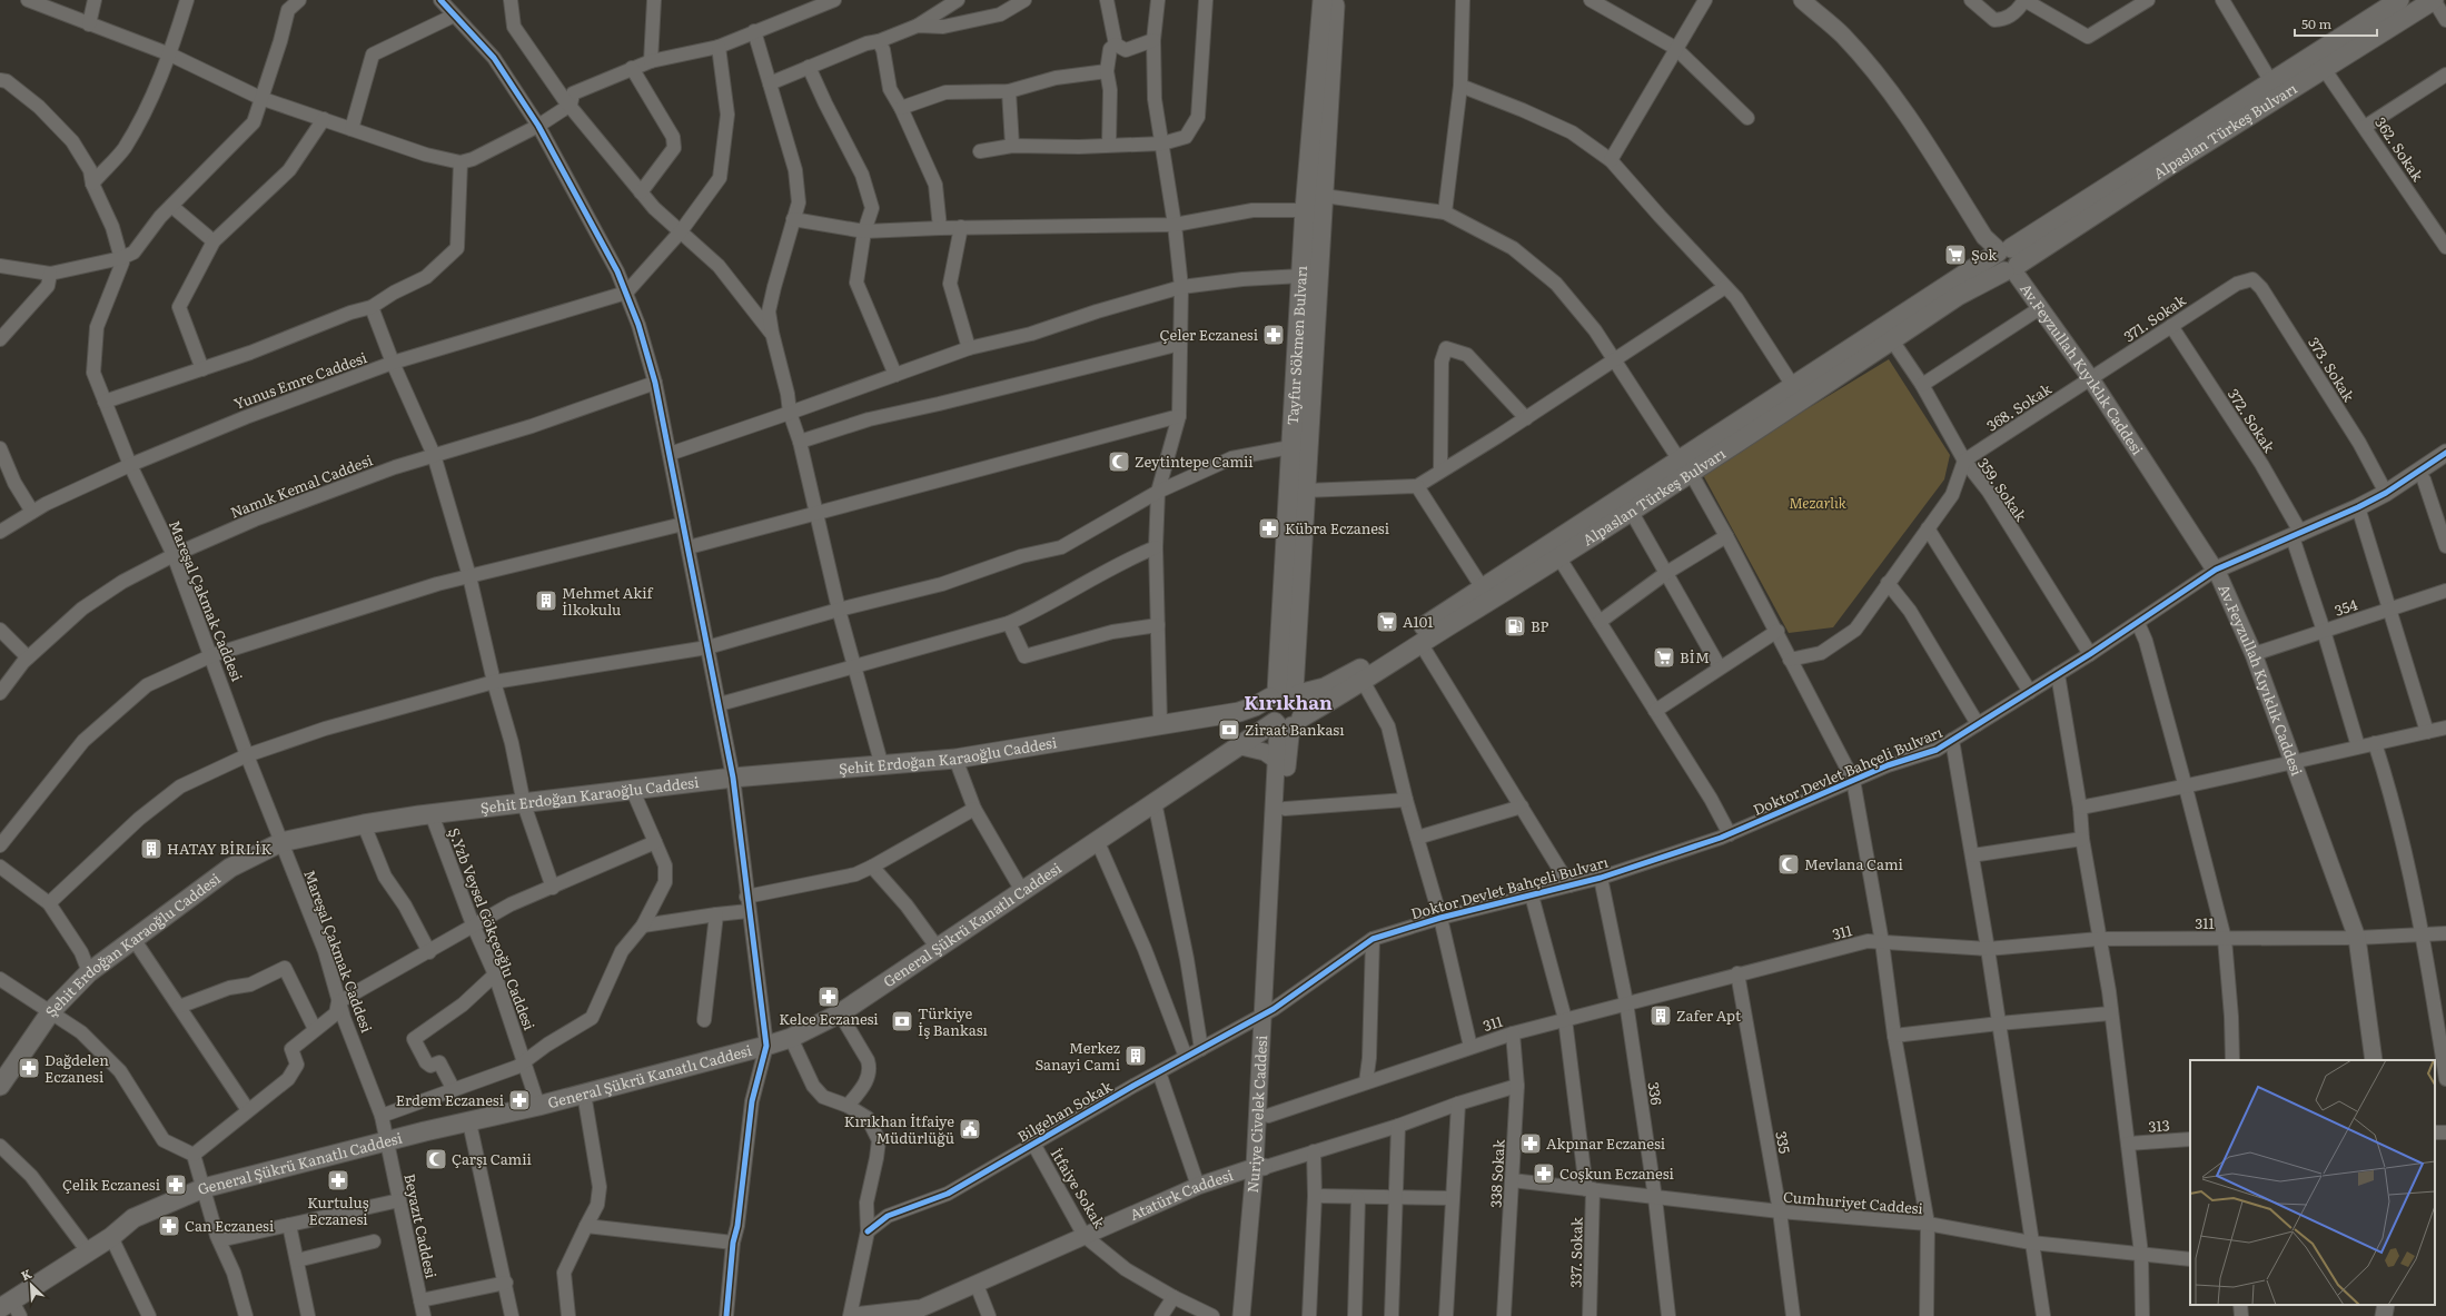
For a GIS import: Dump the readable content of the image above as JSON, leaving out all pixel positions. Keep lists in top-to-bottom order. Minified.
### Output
{"streets":{"main road":["Alpaslan Türkeş Bulvarı","Tayfur Sökmen Bulvarı","Şehit Erdoğan Karaoğlu Caddesi","General Şükrü Kanatlı Caddesi","Nuriye Civelek Caddesi"],"street":["362. Sokak","371. Sokak","Av.Feyzullah Kıyıklık Caddesi","373. Sokak","Yunus Emre Caddesi","368. Sokak","372. Sokak","Namık Kemal Caddesi","359. Sokak","Mareşal Çakmak Caddesi","354","Doktor Devlet Bahçeli Bulvarı","311","Ş.Yzb Veysel Gökçeoğlu Caddesi","336","Bilgehan Sokak","313","335","338 Sokak","İtfaiye Sokak","Atatürk Caddesi","Cumhuriyet Caddesi","Beyazıt Caddesi","337. Sokak"]},"crossings":[["Alpaslan Türkeş Bulvarı","362. Sokak"],["Alpaslan Türkeş Bulvarı","Tayfur Sökmen Bulvarı"],["Alpaslan Türkeş Bulvarı","Av.Feyzullah Kıyıklık Caddesi"],["Alpaslan Türkeş Bulvarı","359. Sokak"],["Alpaslan Türkeş Bulvarı","Şehit Erdoğan Karaoğlu Caddesi"],["Alpaslan Türkeş Bulvarı","General Şükrü Kanatlı Caddesi"],["Alpaslan Türkeş Bulvarı","Nuriye Civelek Caddesi"],["371. Sokak","Av.Feyzullah Kıyıklık Caddesi"],["371. Sokak","373. Sokak"],["371. Sokak","368. Sokak"],["371. Sokak","372. Sokak"],["Tayfur Sökmen Bulvarı","Şehit Erdoğan Karaoğlu Caddesi"],["Tayfur Sökmen Bulvarı","Nuriye Civelek Caddesi"],["Av.Feyzullah Kıyıklık Caddesi","368. Sokak"],["Av.Feyzullah Kıyıklık Caddesi","354"],["Av.Feyzullah Kıyıklık Caddesi","Doktor Devlet Bahçeli Bulvarı"],["Av.Feyzullah Kıyıklık Caddesi","311"],["373. Sokak","Doktor Devlet Bahçeli Bulvarı"],["Yunus Emre Caddesi","Mareşal Çakmak Caddesi"],["368. Sokak","359. Sokak"],["372. Sokak","354"],["372. Sokak","Doktor Devlet Bahçeli Bulvarı"],["Namık Kemal Caddesi","Mareşal Çakmak Caddesi"],["359. Sokak","Doktor Devlet Bahçeli Bulvarı"],["Mareşal Çakmak Caddesi","Şehit Erdoğan Karaoğlu Caddesi"],["Mareşal Çakmak Caddesi","General Şükrü Kanatlı Caddesi"],["Mareşal Çakmak Caddesi","Beyazıt Caddesi"],["Şehit Erdoğan Karaoğlu Caddesi","Ş.Yzb Veysel Gökçeoğlu Caddesi"],["Şehit Erdoğan Karaoğlu Caddesi","Nuriye Civelek Caddesi"],["Doktor Devlet Bahçeli Bulvarı","336"],["Doktor Devlet Bahçeli Bulvarı","Bilgehan Sokak"],["Doktor Devlet Bahçeli Bulvarı","Nuriye Civelek Caddesi"],["Doktor Devlet Bahçeli Bulvarı","337. Sokak"],["General Şükrü Kanatlı Caddesi","Ş.Yzb Veysel Gökçeoğlu Caddesi"],["General Şükrü Kanatlı Caddesi","Nuriye Civelek Caddesi"],["General Şükrü Kanatlı Caddesi","Beyazıt Caddesi"],["311","336"],["311","Nuriye Civelek Caddesi"],["311","335"],["311","338 Sokak"],["311","337. Sokak"],["336","Cumhuriyet Caddesi"],["Bilgehan Sokak","Nuriye Civelek Caddesi"],["Bilgehan Sokak","İtfaiye Sokak"],["Nuriye Civelek Caddesi","Atatürk Caddesi"],["335","Cumhuriyet Caddesi"],["338 Sokak","Atatürk Caddesi"],["338 Sokak","Cumhuriyet Caddesi"],["İtfaiye Sokak","Atatürk Caddesi"],["Cumhuriyet Caddesi","337. Sokak"]],"districts":["Kırıkhan"],"parks":["Mezarlık"],"places":{"supermarket":["Şok","A101","BİM"],"pharmacy":["Çeler Eczanesi","Kübra Eczanesi","Kelce Eczanesi","Dağdelen Eczanesi","Erdem Eczanesi","Akpınar Eczanesi","Coşkun Eczanesi","Kurtuluş Eczanesi","Çelik Eczanesi","Can Eczanesi"],"mosque":["Zeytintepe Camii","Mevlana Cami","Çarşı Camii"],"building":["Mehmet Akif İlkokulu","HATAY BİRLİK","Zafer Apt","Merkez Sanayi Cami"],"fuel station":["BP"],"bank":["Ziraat Bankası","Türkiye İş Bankası"],"public building":["Kırıkhan İtfaiye Müdürlüğü"]},"scale_bar":"50 m","north":"top left"}
